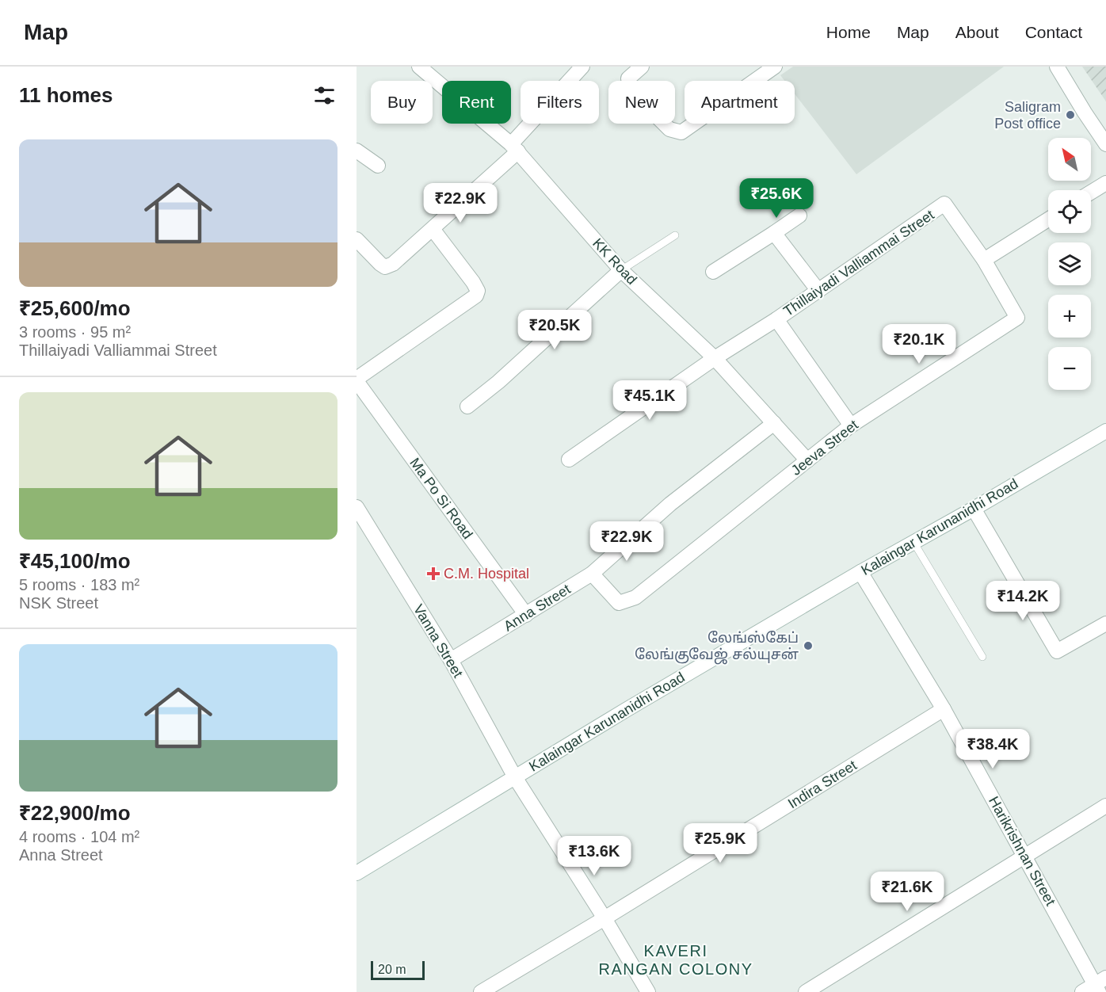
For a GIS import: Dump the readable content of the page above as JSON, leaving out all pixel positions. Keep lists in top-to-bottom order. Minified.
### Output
{"streets":{"street":["KK Road","Thillaiyadi Valliammai Street","Jeeva Street","Ma Po Si Road","Kalaingar Karunanidhi Road","Anna Street","Vanna Street","Indira Street","Harikrishnan Street"]},"crossings":[["KK Road","Thillaiyadi Valliammai Street"],["KK Road","Jeeva Street"],["KK Road","Anna Street"],["Thillaiyadi Valliammai Street","Jeeva Street"],["Jeeva Street","Anna Street"],["Ma Po Si Road","Anna Street"],["Kalaingar Karunanidhi Road","Vanna Street"],["Kalaingar Karunanidhi Road","Harikrishnan Street"],["Anna Street","Vanna Street"],["Vanna Street","Indira Street"],["Indira Street","Harikrishnan Street"]],"districts":["KAVERI RANGAN COLONY"],"places":{"other":["Saligram Post office","லேங்ஸ்கேப் லேங்குவேஜ் சல்யுசன்"],"health":["C.M. Hospital"]},"scale_bar":"20 m","north":"top left","page":{"header":"Map","nav":["Home","Map","About","Contact"],"heading":"11 homes","chip":["Buy","Rent","Filters","New","Apartment"],"list":[{"name":"₹25,600/mo","note":"3 rooms · 95 m² · Thillaiyadi Valliammai Street"},{"name":"₹45,100/mo","note":"5 rooms · 183 m² · NSK Street"},{"name":"₹22,900/mo","note":"4 rooms · 104 m² · Anna Street"}],"map_buttons":["+","−"],"price":["₹25.6K","₹22.9K","₹20.5K","₹20.1K","₹45.1K","₹22.9K","₹14.2K","₹38.4K","₹25.9K","₹13.6K","₹21.6K"],"scale":"20 m"}}
